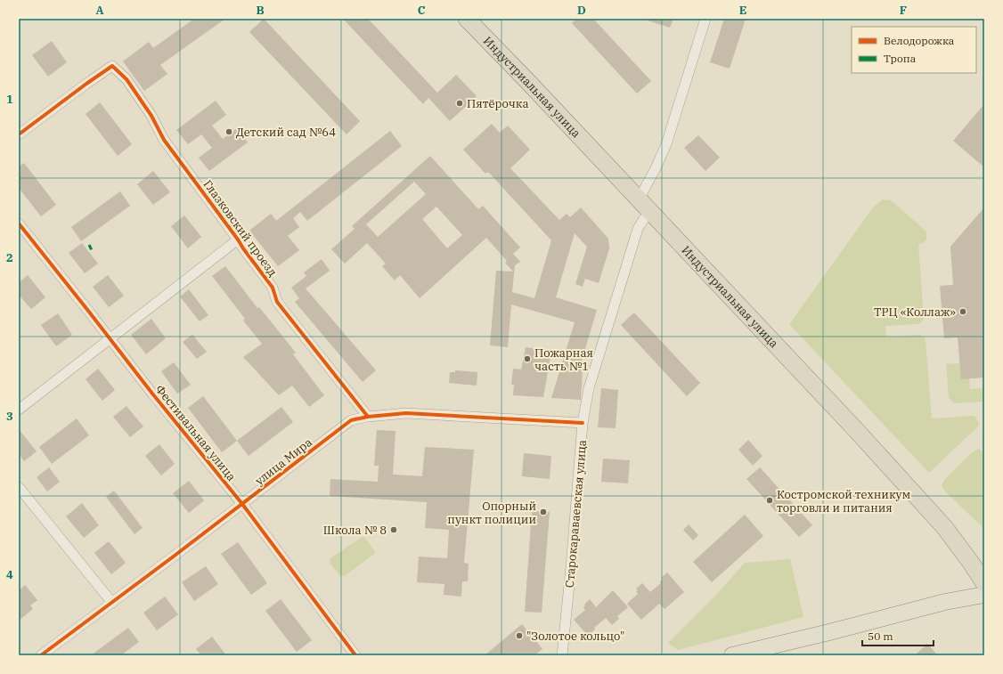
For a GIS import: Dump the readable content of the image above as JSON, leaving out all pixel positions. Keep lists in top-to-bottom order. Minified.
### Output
{"streets":{"highway":["Индустриальная улица"],"street":["Глазковский проезд","Фестивальная улица","улица Мира","Старокараваевская улица"]},"crossings":[["Индустриальная улица","Старокараваевская улица"],["Глазковский проезд","улица Мира"],["Фестивальная улица","улица Мира"],["улица Мира","Старокараваевская улица"]],"places":["Пятёрочка","Детский сад №64","ТРЦ «Коллаж»","Пожарная часть №1","Костромской техникум торговли и питания","Опорный пункт полиции","Школа № 8","\"Золотое кольцо\""],"legend":["Велодорожка","Тропа"],"scale_bar":"50 m","grid":{"columns":["A","B","C","D","E","F"],"rows":["1","2","3","4"]}}
